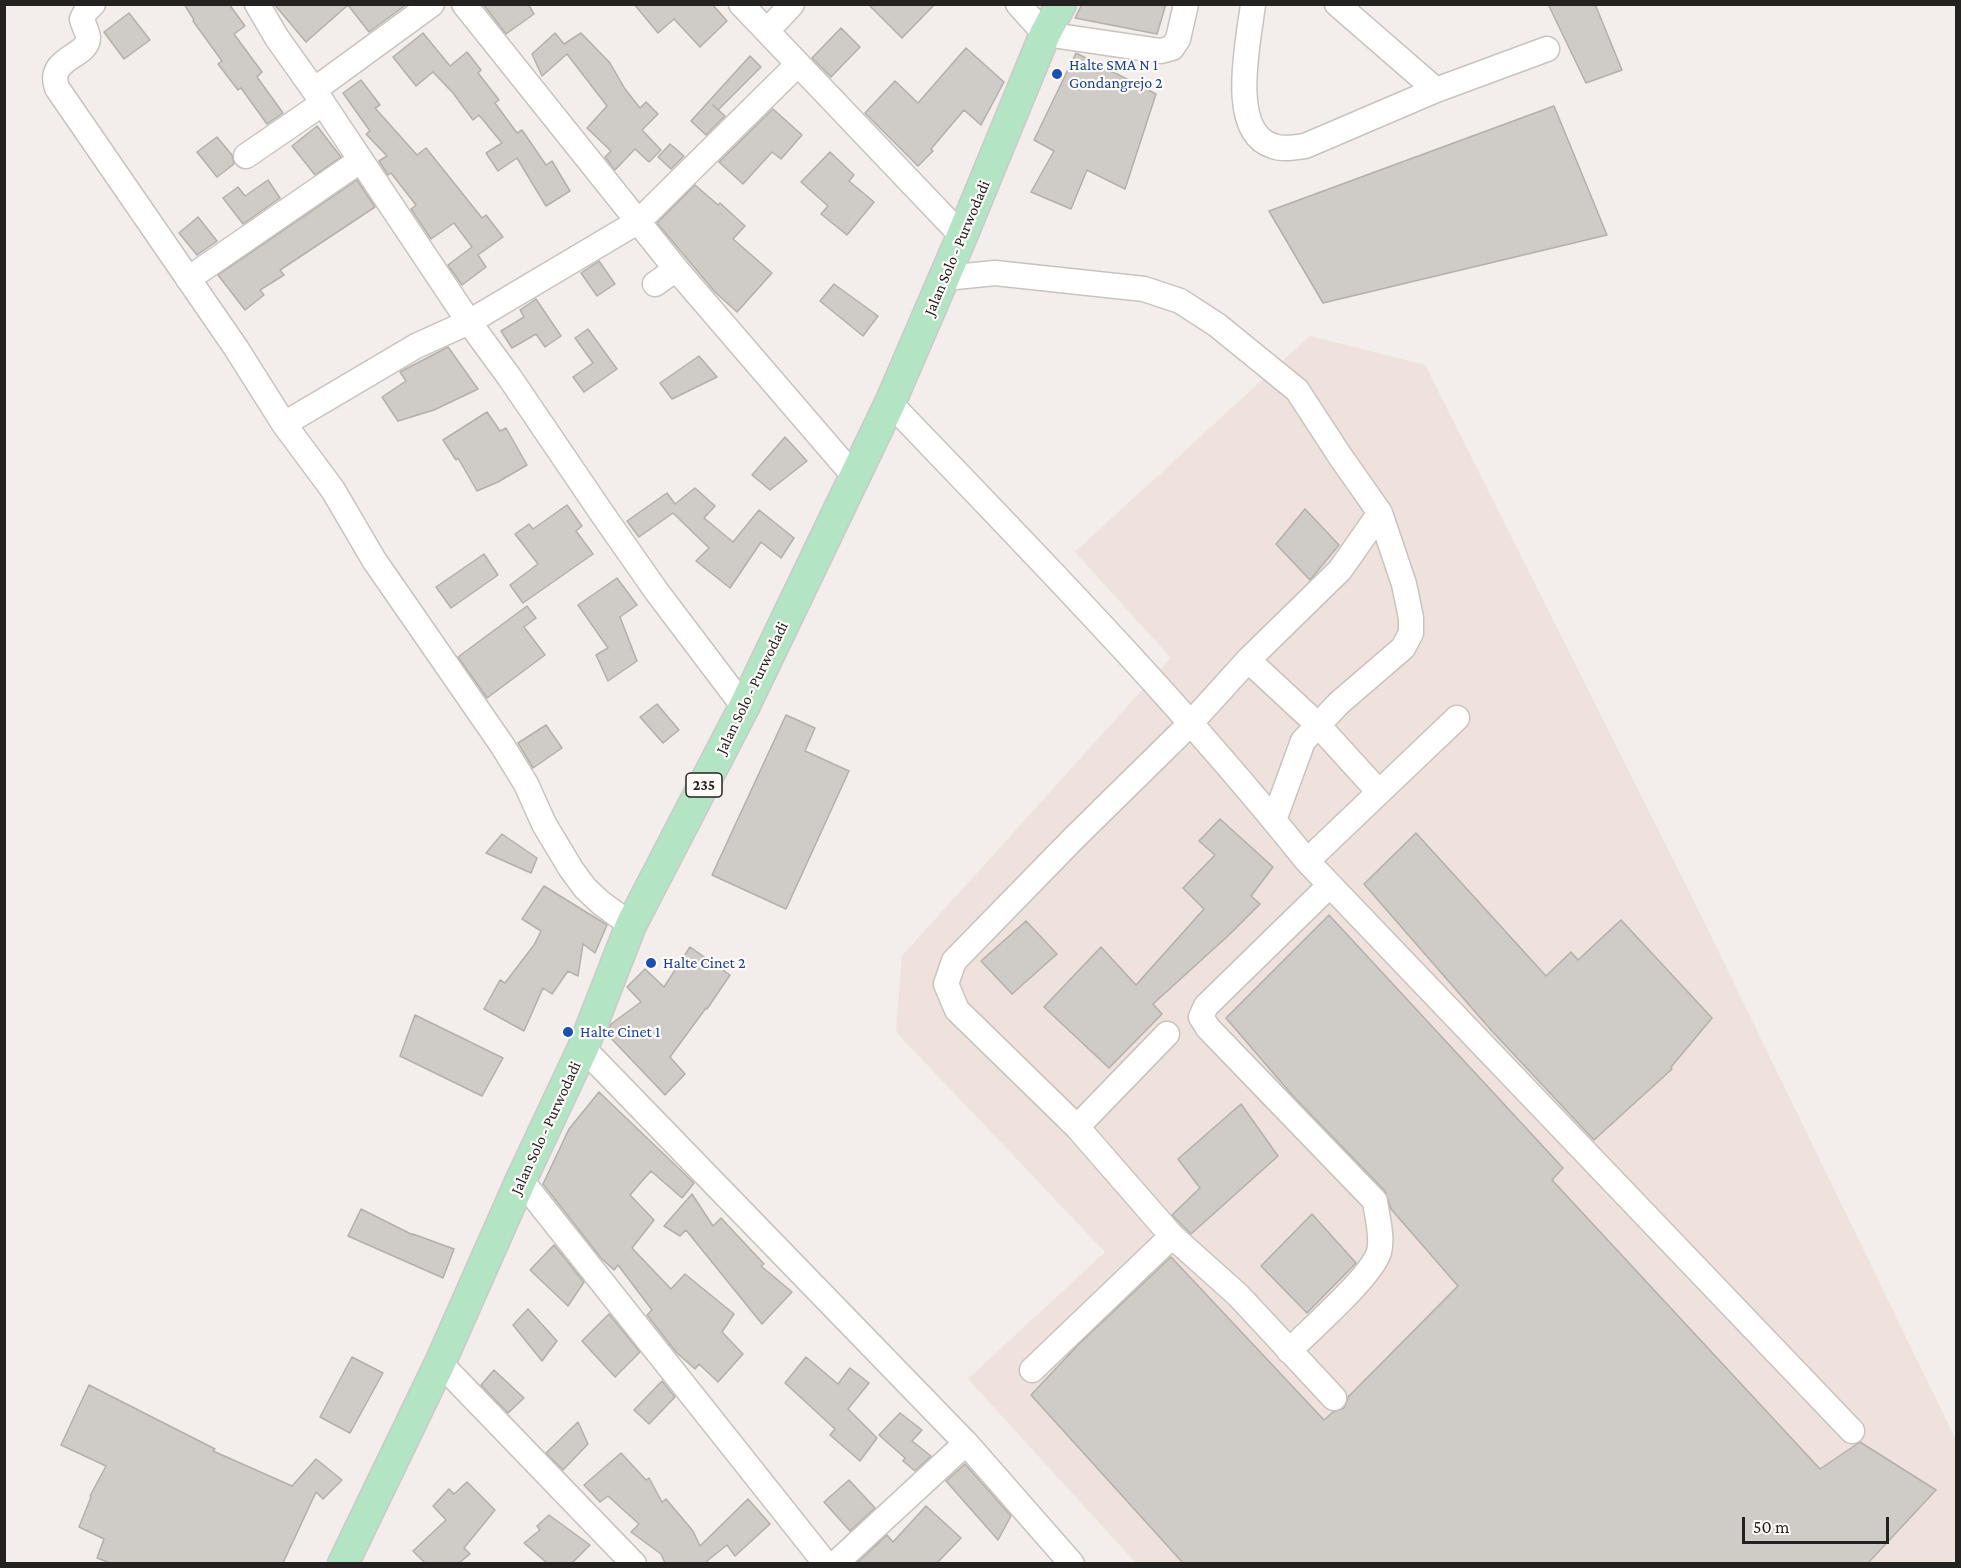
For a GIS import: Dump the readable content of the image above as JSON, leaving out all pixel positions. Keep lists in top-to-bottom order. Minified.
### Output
{"streets":{"main road":["Jalan Solo - Purwodadi","235"]},"places":["Halte SMA N 1 Gondangrejo 2","Halte Cinet 2","Halte Cinet 1"],"scale_bar":"50 m"}
